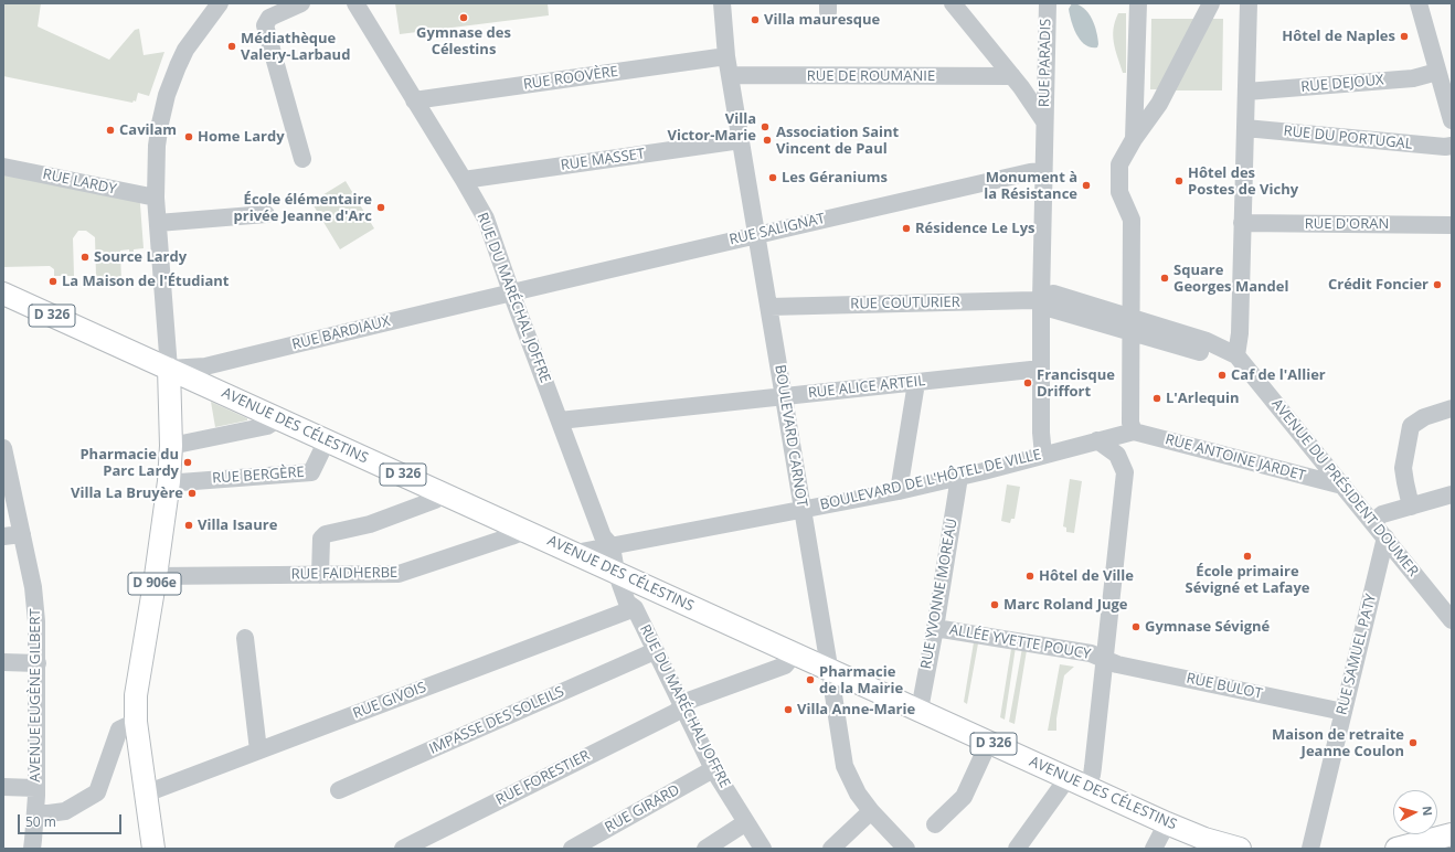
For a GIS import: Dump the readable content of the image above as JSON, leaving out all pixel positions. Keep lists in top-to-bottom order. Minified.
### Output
{"streets":{"main road":["D 326","AVENUE DES CÉLESTINS","D 906e"],"street":["RUE PARADIS","RUE DE ROUMANIE","RUE ROOVÈRE","RUE DEJOUX","RUE DU PORTUGAL","RUE MASSET","RUE LARDY","RUE D'ORAN","RUE SALIGNAT","RUE DU MARÉCHAL JOFFRE","RUE COUTURIER","RUE BARDIAUX","RUE ALICE ARTEIL","BOULEVARD CARNOT","RUE ANTOINE JARDET","RUE BERGÈRE","BOULEVARD DE L'HÔTEL DE VILLE","AVENUE DU PRÉSIDENT DOUMER","RUE FAIDHERBE","RUE YVONNE MOREAU","ALLÉE YVETTE POUCY","RUE SAMUEL PATY","RUE BULOT","AVENUE EUGÈNE GILBERT","RUE GIVOIS","IMPASSE DES SOLEILS","RUE FORESTIER","RUE GIRARD"]},"crossings":[["RUE PARADIS","RUE SALIGNAT"],["RUE PARADIS","RUE COUTURIER"],["RUE PARADIS","RUE ALICE ARTEIL"],["RUE PARADIS","BOULEVARD DE L'HÔTEL DE VILLE"],["RUE DE ROUMANIE","BOULEVARD CARNOT"],["RUE ROOVÈRE","RUE DU MARÉCHAL JOFFRE"],["RUE ROOVÈRE","BOULEVARD CARNOT"],["RUE MASSET","RUE DU MARÉCHAL JOFFRE"],["RUE MASSET","BOULEVARD CARNOT"],["RUE LARDY","D 906e"],["RUE SALIGNAT","RUE DU MARÉCHAL JOFFRE"],["RUE SALIGNAT","RUE BARDIAUX"],["RUE SALIGNAT","BOULEVARD CARNOT"],["RUE DU MARÉCHAL JOFFRE","RUE BARDIAUX"],["RUE DU MARÉCHAL JOFFRE","RUE ALICE ARTEIL"],["RUE DU MARÉCHAL JOFFRE","AVENUE DES CÉLESTINS"],["RUE DU MARÉCHAL JOFFRE","BOULEVARD DE L'HÔTEL DE VILLE"],["RUE DU MARÉCHAL JOFFRE","RUE GIVOIS"],["RUE DU MARÉCHAL JOFFRE","IMPASSE DES SOLEILS"],["RUE DU MARÉCHAL JOFFRE","RUE FORESTIER"],["RUE DU MARÉCHAL JOFFRE","RUE GIRARD"],["RUE COUTURIER","BOULEVARD CARNOT"],["RUE BARDIAUX","AVENUE DES CÉLESTINS"],["RUE BARDIAUX","D 906e"],["RUE ALICE ARTEIL","BOULEVARD CARNOT"],["AVENUE DES CÉLESTINS","BOULEVARD CARNOT"],["AVENUE DES CÉLESTINS","RUE BERGÈRE"],["AVENUE DES CÉLESTINS","BOULEVARD DE L'HÔTEL DE VILLE"],["AVENUE DES CÉLESTINS","RUE FAIDHERBE"],["AVENUE DES CÉLESTINS","D 906e"],["AVENUE DES CÉLESTINS","RUE YVONNE MOREAU"],["AVENUE DES CÉLESTINS","RUE FORESTIER"],["BOULEVARD CARNOT","BOULEVARD DE L'HÔTEL DE VILLE"],["RUE ANTOINE JARDET","BOULEVARD DE L'HÔTEL DE VILLE"],["RUE ANTOINE JARDET","AVENUE DU PRÉSIDENT DOUMER"],["RUE BERGÈRE","D 906e"],["BOULEVARD DE L'HÔTEL DE VILLE","RUE YVONNE MOREAU"],["AVENUE DU PRÉSIDENT DOUMER","RUE SAMUEL PATY"],["RUE FAIDHERBE","D 906e"],["D 906e","RUE GIVOIS"],["RUE YVONNE MOREAU","ALLÉE YVETTE POUCY"],["ALLÉE YVETTE POUCY","RUE BULOT"],["RUE SAMUEL PATY","RUE BULOT"]],"places":["Gymnase des Célestins","Villa mauresque","Hôtel de Naples","Médiathèque Valery-Larbaud","Villa Victor-Marie","Cavilam","Home Lardy","Association Saint Vincent de Paul","Les Géraniums","Hôtel des Postes de Vichy","Monument à la Résistance","École élémentaire privée Jeanne d'Arc","Résidence Le Lys","Source Lardy","Square Georges Mandel","La Maison de l'Étudiant","Crédit Foncier","Caf de l'Allier","Francisque Driffort","L'Arlequin","Pharmacie du Parc Lardy","Villa La Bruyère","Villa Isaure","École primaire Sévigné et Lafaye","Hôtel de Ville","Marc Roland Juge","Gymnase Sévigné","Pharmacie de la Mairie","Villa Anne-Marie","Maison de retraite Jeanne Coulon"],"scale_bar":"50 m","north":"right"}
